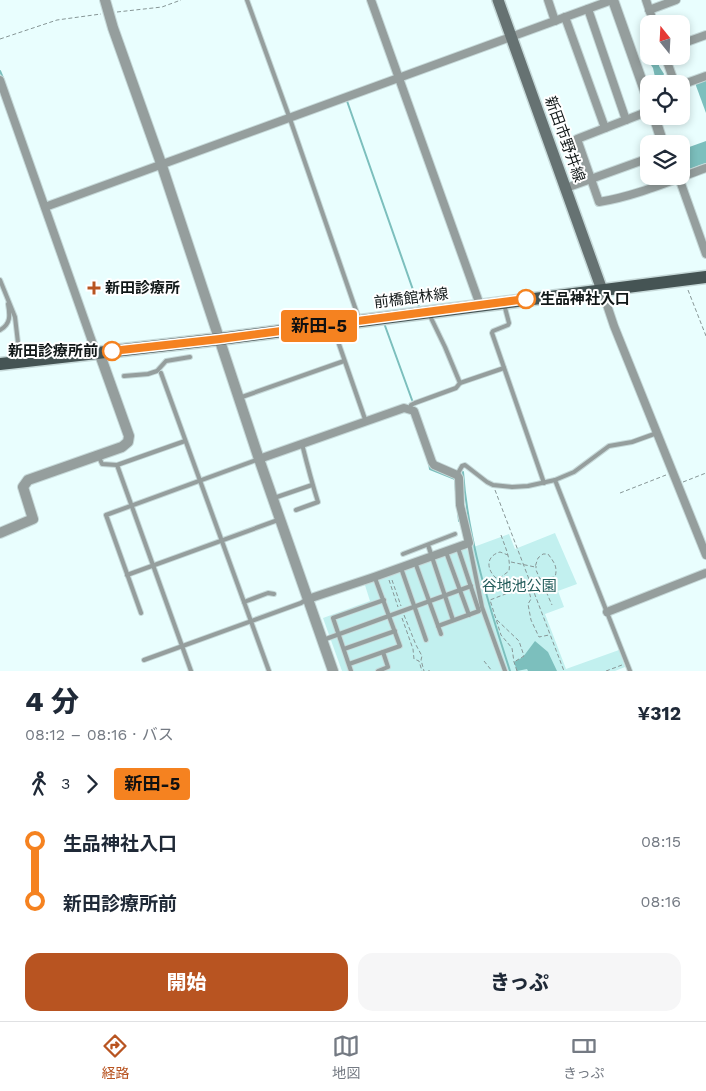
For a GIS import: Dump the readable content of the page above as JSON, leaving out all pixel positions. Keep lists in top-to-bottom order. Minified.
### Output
{"streets":{"main road":["新田市野井線","前橋館林線"]},"crossings":[["新田市野井線","前橋館林線"]],"parks":["谷地池公園"],"places":{"health":["新田診療所"],"other":["生品神社入口","新田診療所前"]},"lines":["bus line 新田-5"],"north":"top","page":{"on_map":"新田-5","heading":["4 分","08:12 – 08:16 · バス","¥312"],"legs":["3","新田-5"],"list":[{"name":"生品神社入口","value":"08:15"},{"name":"新田診療所前","value":"08:16"}],"buttons":["開始","きっぷ"],"tabs":["経路","地図","きっぷ"]}}
